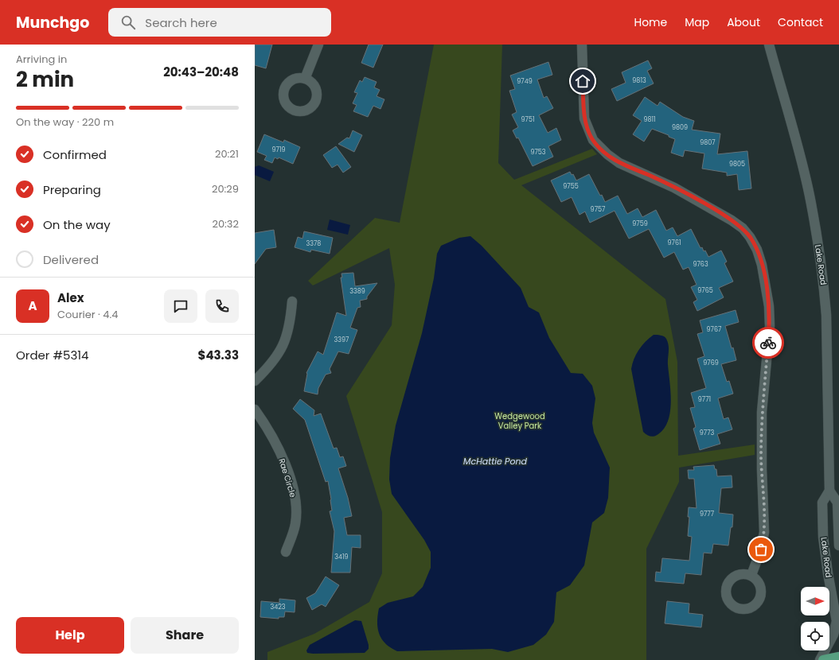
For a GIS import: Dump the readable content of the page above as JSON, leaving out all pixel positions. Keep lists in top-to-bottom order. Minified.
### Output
{"streets":{"street":["Lake Road","Rae Circle"]},"water":["McHattie Pond"],"parks":["Wedgewood Valley Park"],"house_numbers":["9813","9749","9751","9811","9809","9807","9719","9753","9805","9755","9757","9759","9761","3378","9763","9765","3389","9767","3397","9769","9771","9773","9777","3419","3423"],"north":"right","page":{"header":"Munchgo","search":"Search here","nav":["Home","Map","About","Contact"],"heading":["2 min","Arriving in","20:43–20:48"],"panel":["Alex","Courier · 4.4","Order #5314","$43.33"],"bar":"On the way · 220 m","list":[["Confirmed","20:21"],["Preparing","20:29"],["On the way","20:32"],"Delivered"],"round":"A","buttons":["Help","Share"]}}
